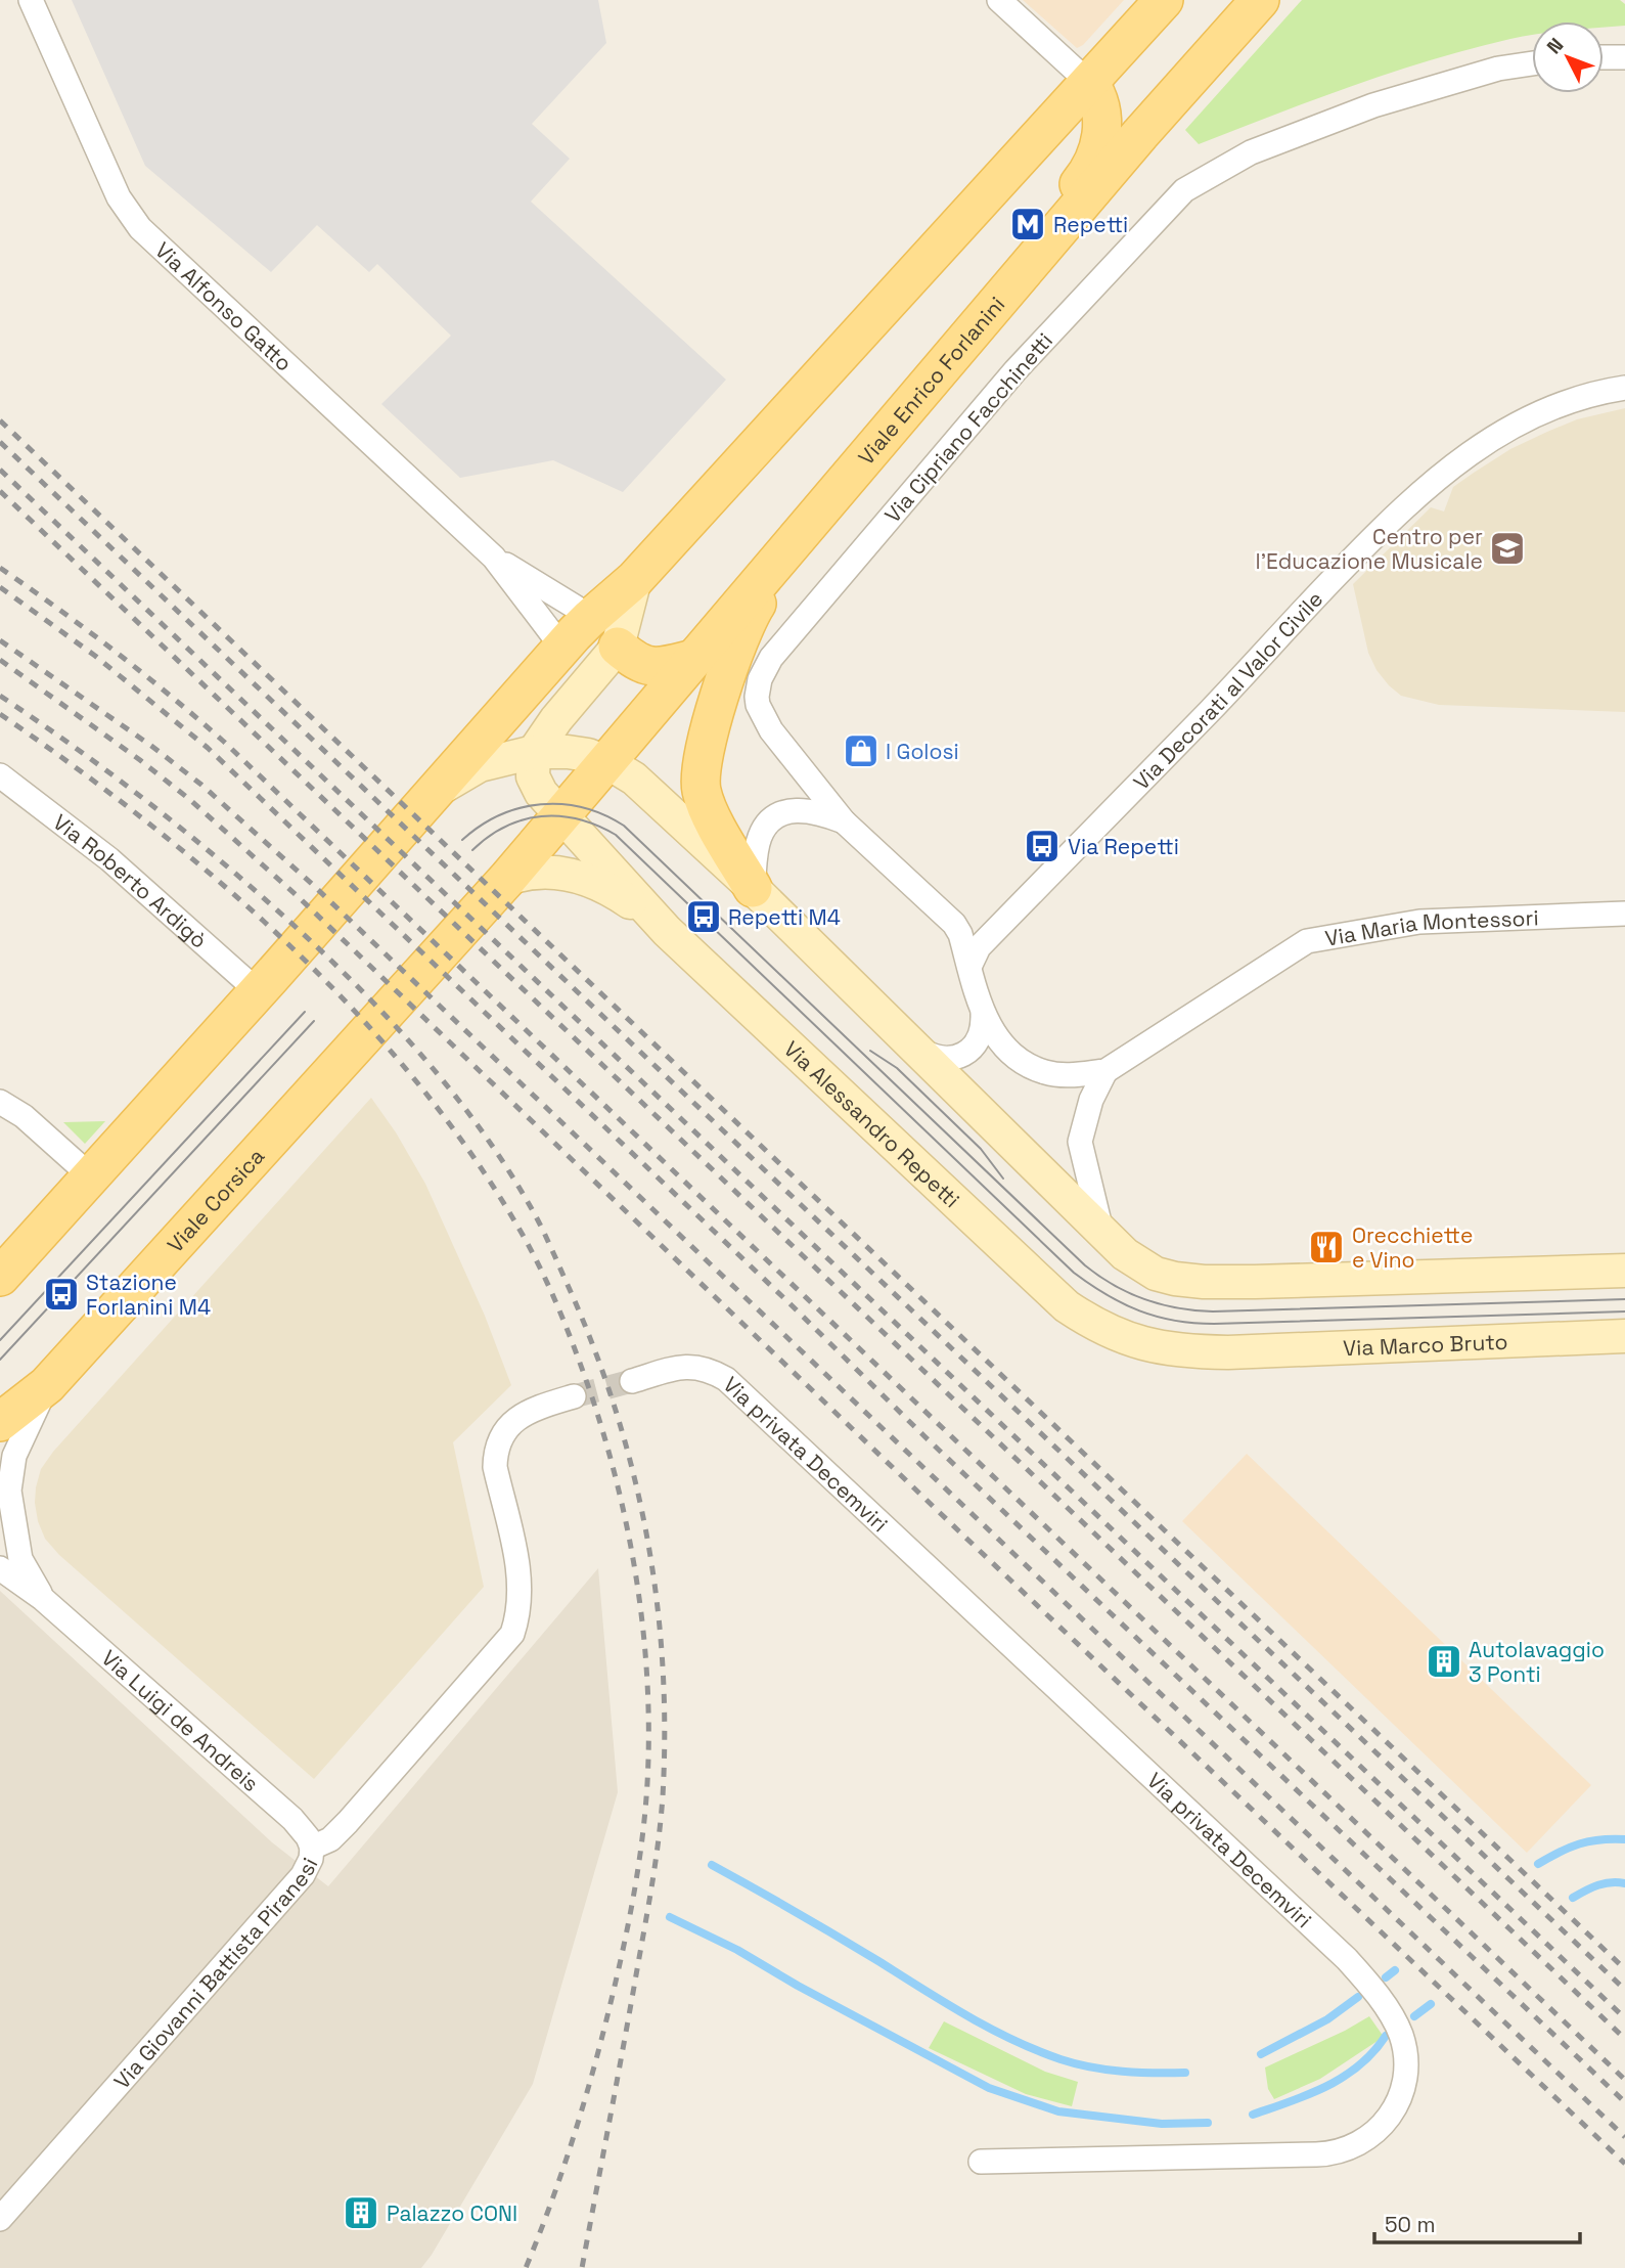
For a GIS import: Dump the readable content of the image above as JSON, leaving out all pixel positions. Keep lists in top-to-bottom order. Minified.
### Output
{"streets":{"main road":["Viale Enrico Forlanini","Via Alessandro Repetti","Viale Corsica","Via Marco Bruto"],"street":["Via Alfonso Gatto","Via Cipriano Facchinetti","Via Decorati al Valor Civile","Via Roberto Ardigò","Via Maria Montessori","Via privata Decemviri","Via Luigi de Andreis","Via Giovanni Battista Piranesi"]},"crossings":[["Viale Enrico Forlanini","Via Alessandro Repetti"],["Viale Enrico Forlanini","Viale Corsica"],["Via Cipriano Facchinetti","Via Decorati al Valor Civile"],["Via Alessandro Repetti","Via Marco Bruto"],["Viale Corsica","Via Luigi de Andreis"],["Via Luigi de Andreis","Via Giovanni Battista Piranesi"]],"places":{"metro station":["Repetti"],"school or university":["Centro per l'Educazione Musicale"],"shop":["I Golosi"],"bus stop":["Via Repetti","Repetti M4","Stazione Forlanini M4"],"restaurant":["Orecchiette e Vino"],"building":["Autolavaggio 3 Ponti","Palazzo CONI"]},"scale_bar":"50 m","north":"top left"}
